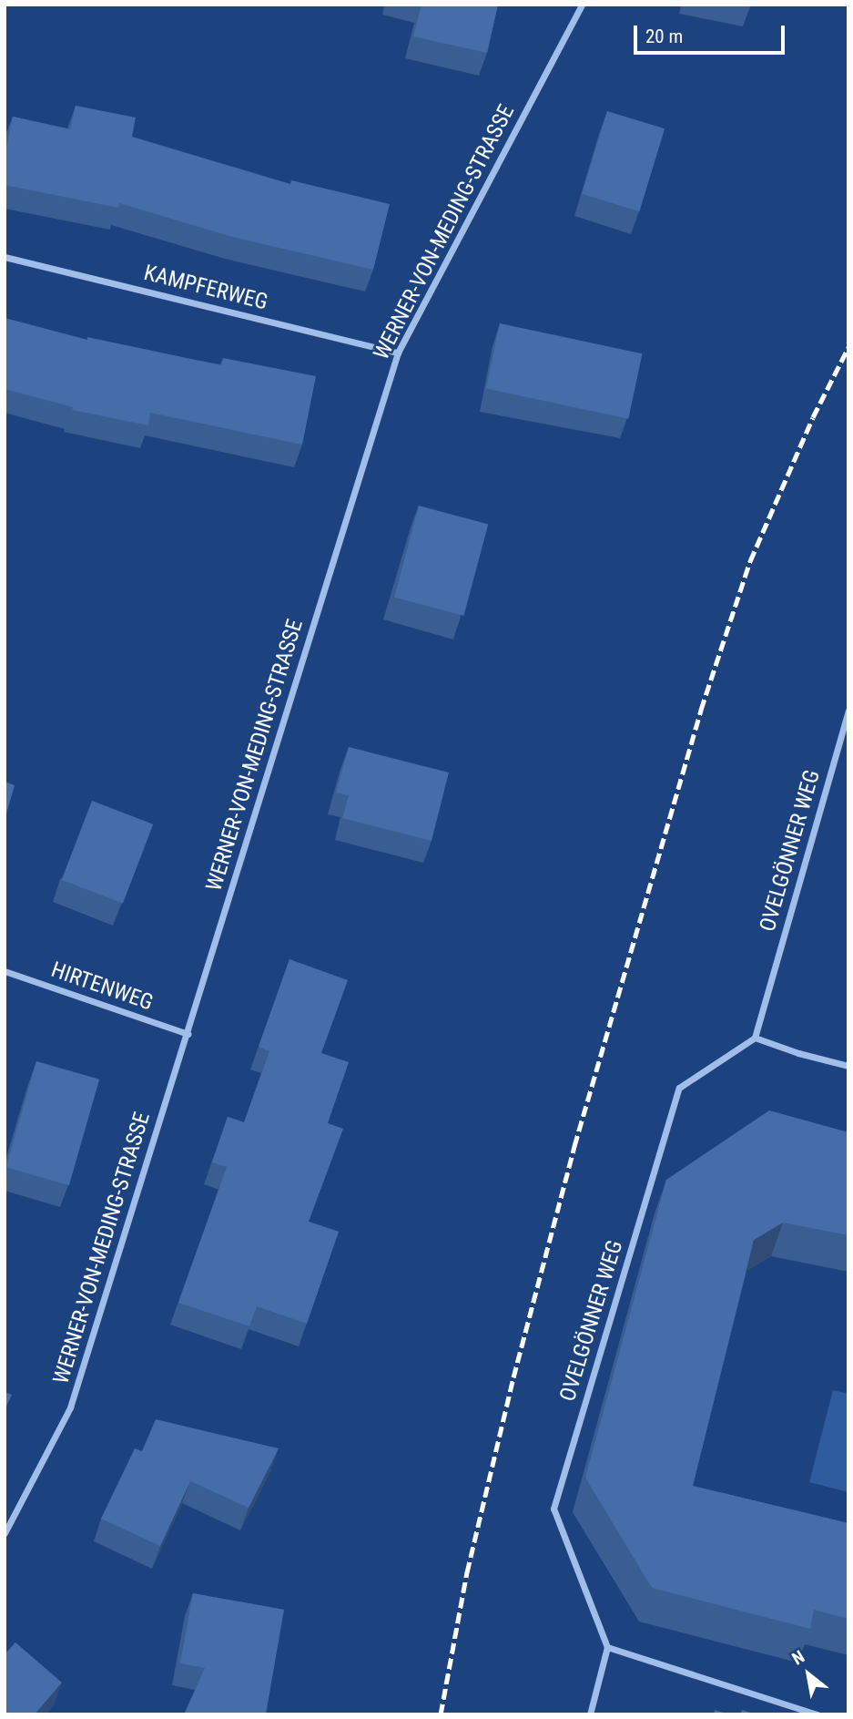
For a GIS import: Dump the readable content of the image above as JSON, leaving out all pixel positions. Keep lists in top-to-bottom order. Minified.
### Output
{"streets":{"street":["WERNER-VON-MEDING-STRASSE","KAMPFERWEG","OVELGÖNNER WEG","HIRTENWEG"]},"crossings":[["WERNER-VON-MEDING-STRASSE","KAMPFERWEG"],["WERNER-VON-MEDING-STRASSE","HIRTENWEG"]],"scale_bar":"20 m","north":"top left"}
